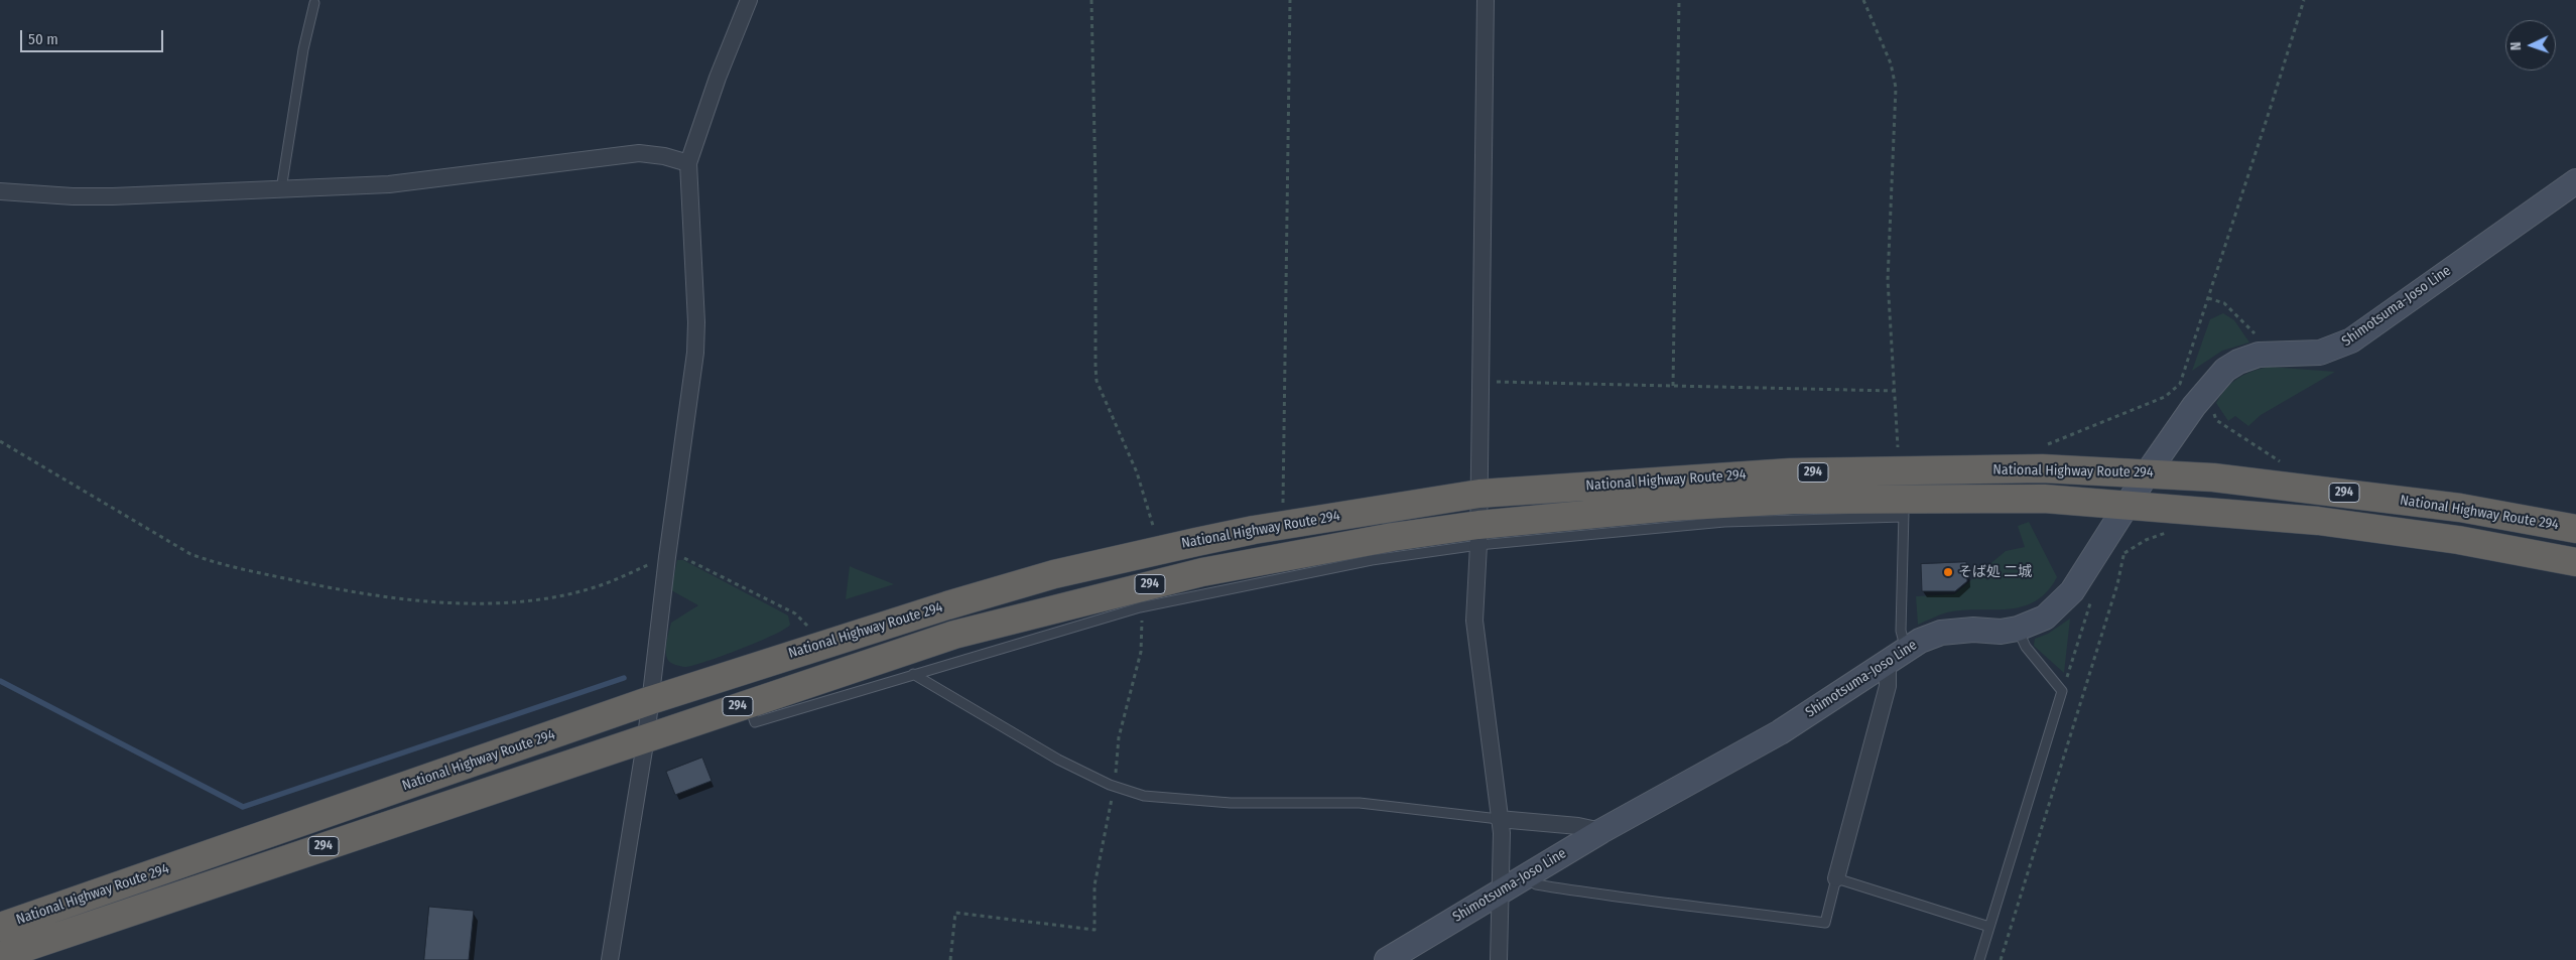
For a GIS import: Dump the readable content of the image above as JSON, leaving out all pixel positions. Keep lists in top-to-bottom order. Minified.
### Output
{"streets":{"highway":["National Highway Route 294","294"],"main road":["Shimotsuma-Joso Line"]},"crossings":[["Shimotsuma-Joso Line","National Highway Route 294"]],"places":["そば処 二城"],"scale_bar":"50 m","north":"left"}
